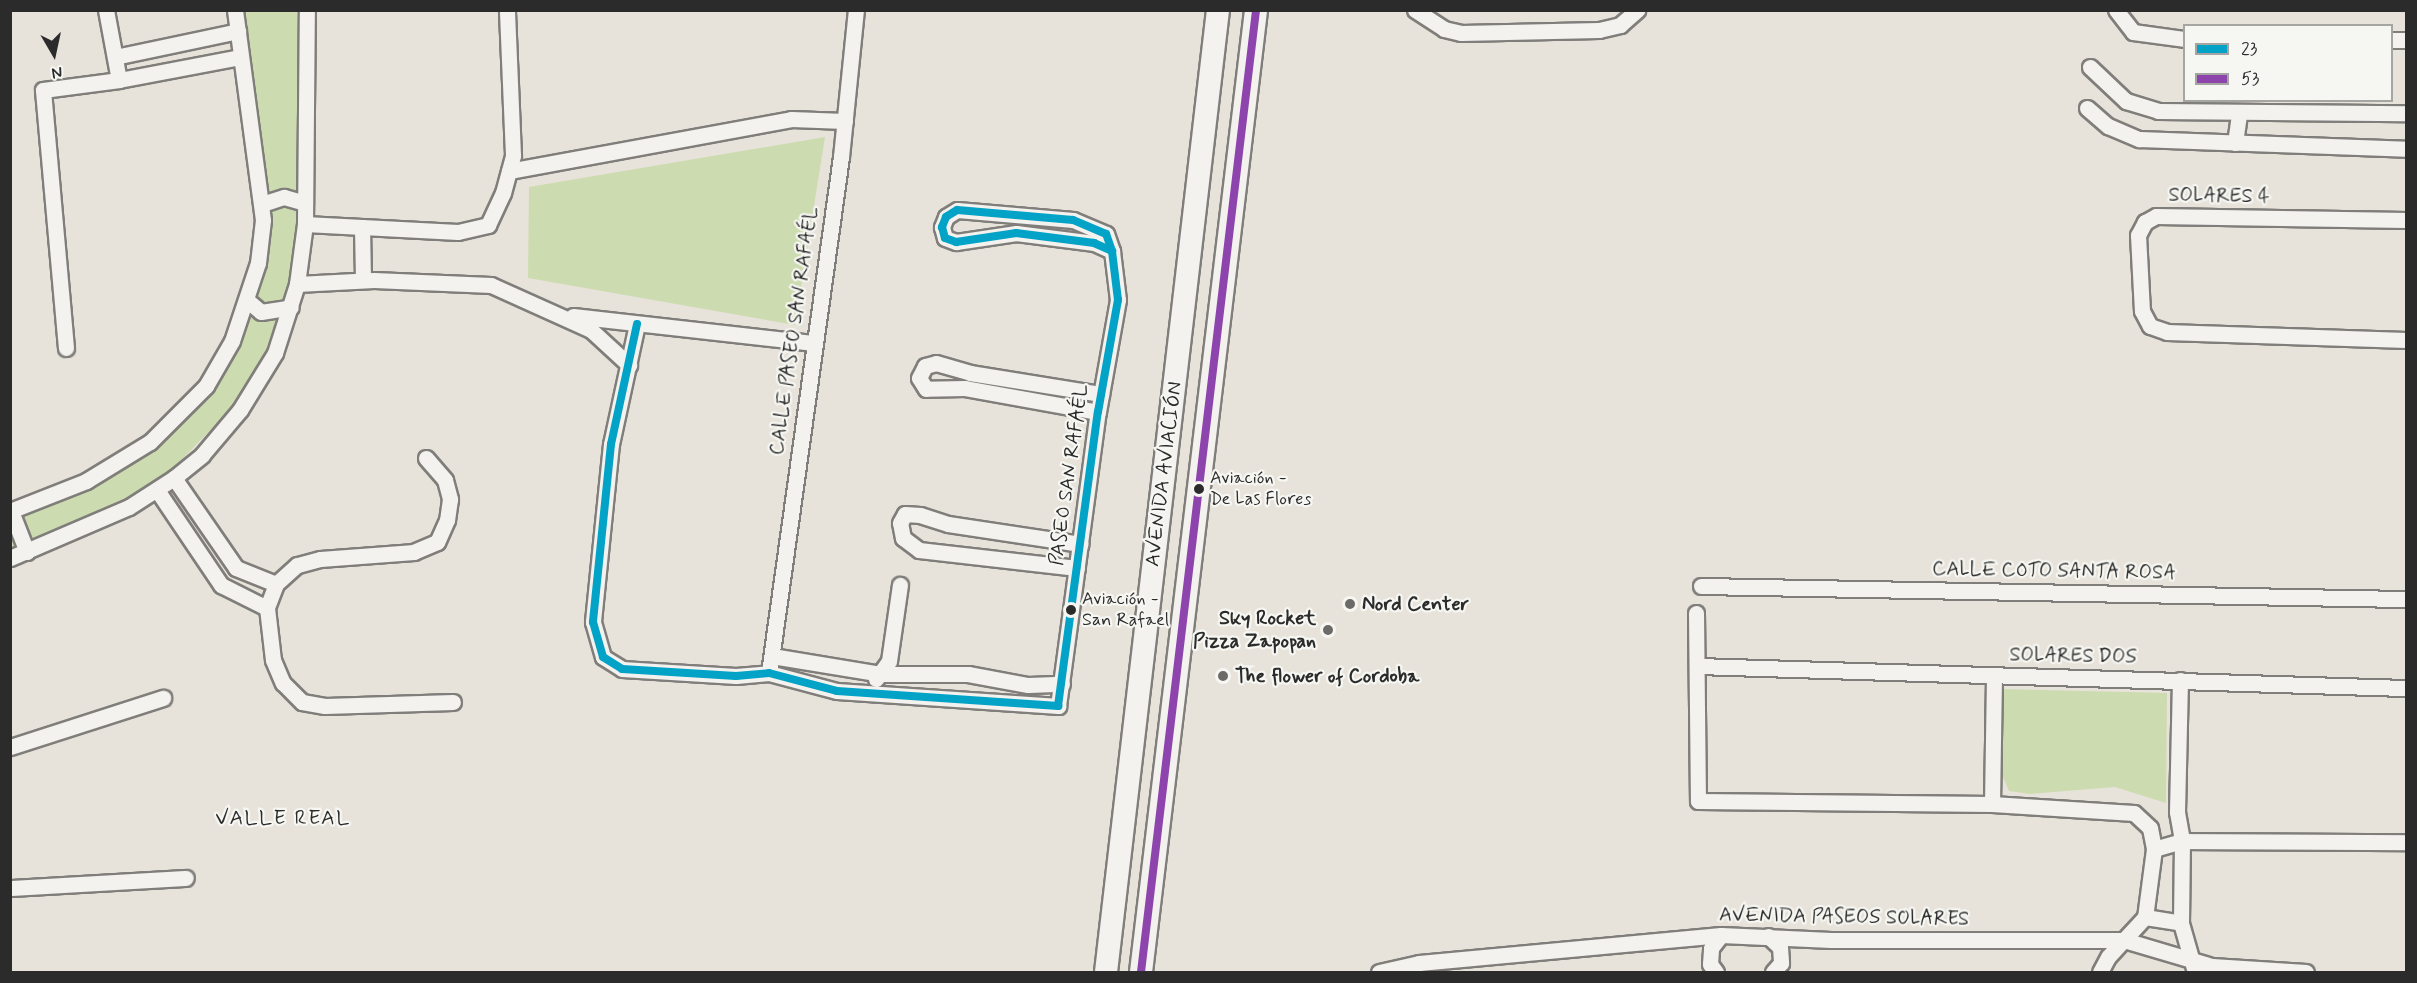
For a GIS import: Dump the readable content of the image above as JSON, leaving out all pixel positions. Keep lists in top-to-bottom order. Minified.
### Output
{"streets":{"main road":["AVENIDA AVIACIÓN"],"street":["SOLARES 4","CALLE PASEO SAN RAFAÉL","PASEO SAN RAFAÉL","CALLE COTO SANTA ROSA","SOLARES DOS","AVENIDA PASEOS SOLARES"]},"districts":["VALLE REAL"],"places":["Aviación - De Las Flores","Nord Center","Aviación - San Rafael","Sky Rocket Pizza Zapopan","The flower of Cordoba"],"lines":["transit line 53","transit line 23"],"legend":["23","53"],"north":"bottom"}
